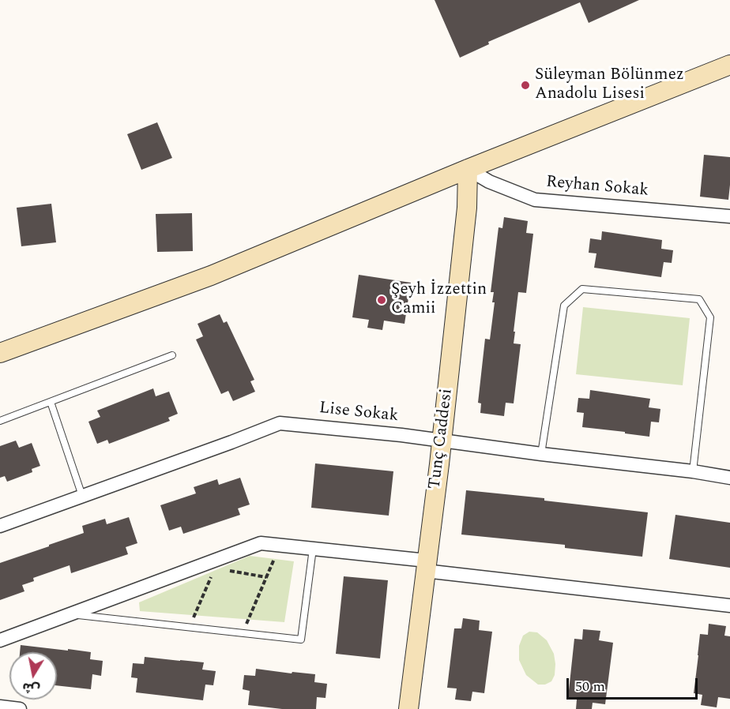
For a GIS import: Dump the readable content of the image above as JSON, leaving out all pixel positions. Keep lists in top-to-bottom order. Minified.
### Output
{"streets":{"street":["Reyhan Sokak","Lise Sokak","Tunç Caddesi"]},"crossings":[["Reyhan Sokak","Tunç Caddesi"],["Lise Sokak","Tunç Caddesi"]],"places":["Süleyman Bölünmez Anadolu Lisesi","Şeyh İzzettin Camii"],"scale_bar":"50 m","north":"bottom"}
